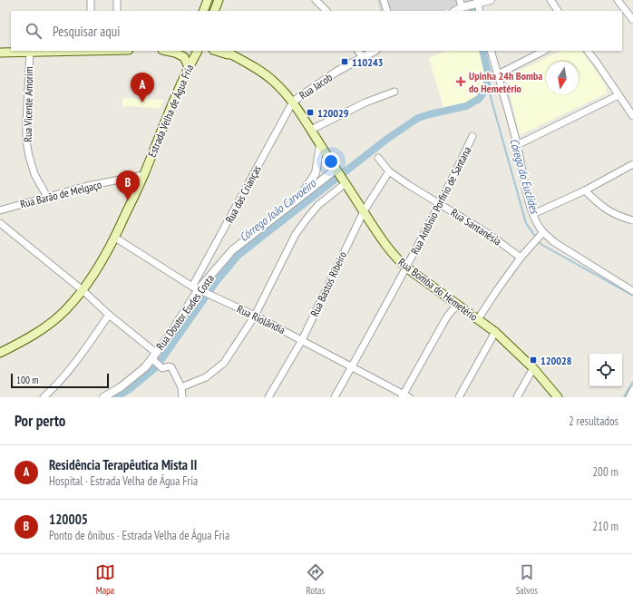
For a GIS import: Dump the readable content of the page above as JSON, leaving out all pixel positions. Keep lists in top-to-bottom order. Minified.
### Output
{"streets":{"main road":["Estrada Velha de Água Fria","Rua Bomba do Hemetério"],"street":["Rua Jacob","Rua Vicente Amorim","Rua Barão de Melgaço","Rua das Crianças","Rua Antônio Porfirio de Santana","Rua Santanésia","Rua Bastos Ribeiro","Rua Doutor Eudes Costa","Rua Riolândia"]},"crossings":[["Rua Jacob","Rua das Crianças"],["Rua Jacob","Rua Bomba do Hemetério"],["Rua Vicente Amorim","Rua Barão de Melgaço"],["Estrada Velha de Água Fria","Rua Barão de Melgaço"],["Estrada Velha de Água Fria","Rua Riolândia"],["Rua das Crianças","Rua Bomba do Hemetério"],["Rua das Crianças","Rua Doutor Eudes Costa"],["Rua das Crianças","Rua Riolândia"],["Rua Antônio Porfirio de Santana","Rua Santanésia"],["Rua Antônio Porfirio de Santana","Rua Bomba do Hemetério"],["Rua Antônio Porfirio de Santana","Rua Riolândia"],["Rua Santanésia","Rua Bastos Ribeiro"],["Rua Bastos Ribeiro","Rua Bomba do Hemetério"],["Rua Bastos Ribeiro","Rua Riolândia"],["Rua Bomba do Hemetério","Rua Doutor Eudes Costa"],["Rua Doutor Eudes Costa","Rua Riolândia"]],"water":["Córego do Euclides","Córrego João Carvoeiro"],"places":{"transit":["110243","120029","120028"],"health":["Upinha 24h Bomba do Hemetério"]},"scale_bar":"100 m","north":"bottom","page":{"search":"Pesquisar aqui","pins":["A","B"],"scale":"100 m","heading":["Por perto","2 resultados"],"list":[{"mark":"A","name":"Residência Terapêutica Mista II","note":"Hospital · Estrada Velha de Água Fria","value":"200 m"},{"mark":"B","name":"120005","note":"Ponto de ônibus · Estrada Velha de Água Fria","value":"210 m"}],"nav":["Mapa","Rotas","Salvos"]}}
